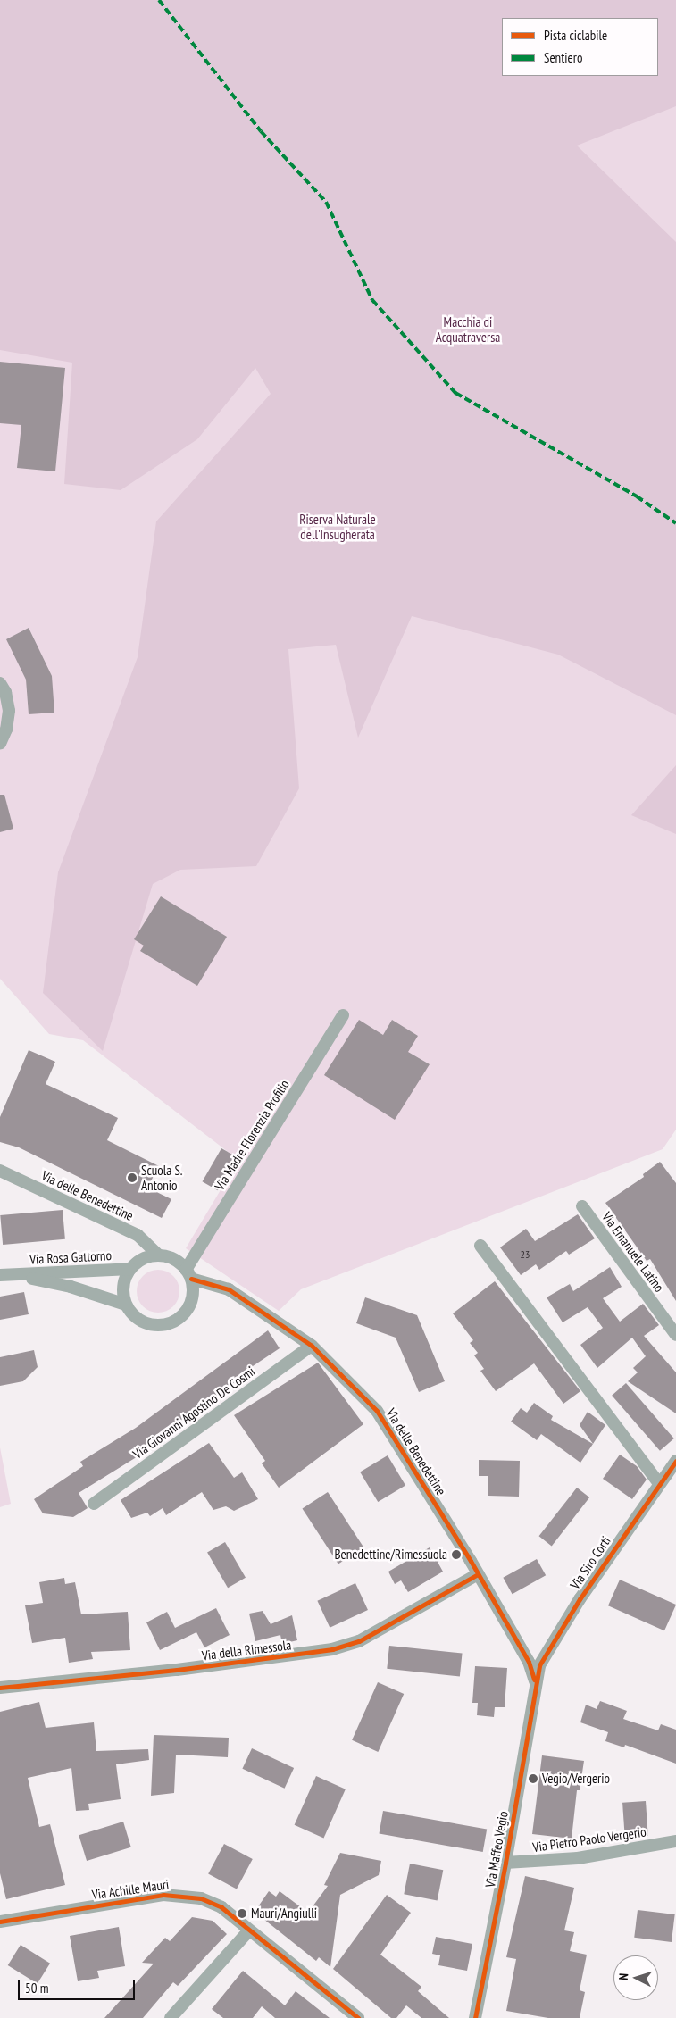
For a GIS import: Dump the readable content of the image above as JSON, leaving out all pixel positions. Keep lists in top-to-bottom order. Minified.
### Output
{"streets":{"street":["Via Madre Florenzia Profilio","Via delle Benedettine","Via Emanuele Latino","Via Rosa Gattorno","Via Giovanni Agostino De Cosmi","Via Siro Corti","Via della Rimessola","Via Pietro Paolo Vergerio","Via Maffeo Vegio","Via Achille Mauri"]},"crossings":[["Via Madre Florenzia Profilio","Via delle Benedettine"],["Via Madre Florenzia Profilio","Via Rosa Gattorno"],["Via delle Benedettine","Via Rosa Gattorno"],["Via delle Benedettine","Via Giovanni Agostino De Cosmi"],["Via delle Benedettine","Via Siro Corti"],["Via delle Benedettine","Via della Rimessola"],["Via delle Benedettine","Via Maffeo Vegio"],["Via Siro Corti","Via Maffeo Vegio"],["Via Pietro Paolo Vergerio","Via Maffeo Vegio"]],"parks":["Macchia di Acquatraversa","Riserva Naturale dell'Insugherata"],"places":["Scuola S. Antonio","Benedettine/Rimessuola","Vegio/Vergerio","Mauri/Angiulli"],"house_numbers":["23"],"legend":["Pista ciclabile","Sentiero"],"scale_bar":"50 m","north":"left"}
